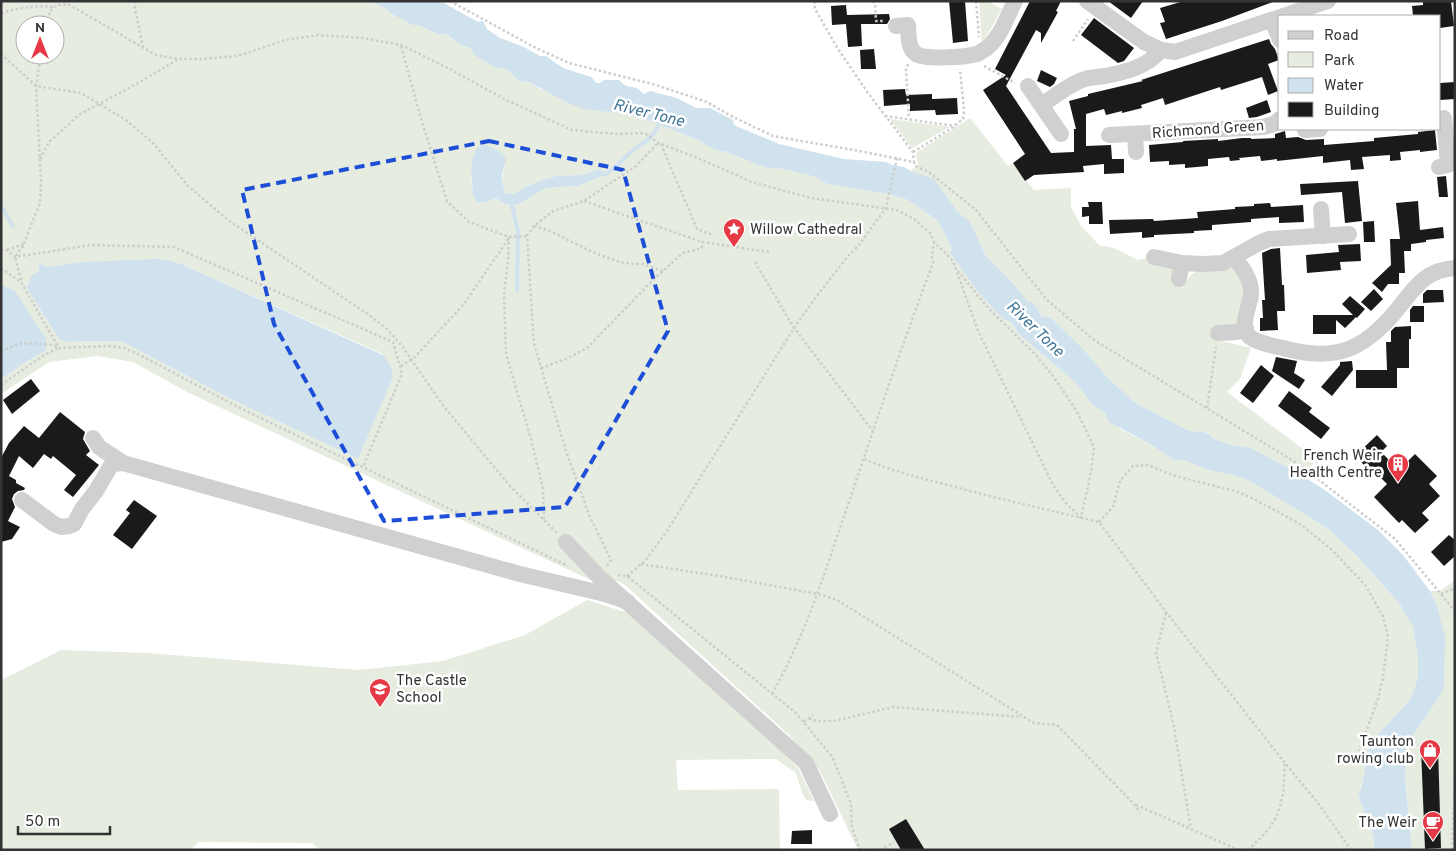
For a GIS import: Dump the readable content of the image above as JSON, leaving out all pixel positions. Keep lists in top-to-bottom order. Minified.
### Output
{"streets":{"street":["Richmond Green"]},"water":["River Tone"],"places":{"place":["Willow Cathedral"],"building":["French Weir Health Centre"],"school or university":["The Castle School"],"shop":["Taunton rowing club"],"cafe":["The Weir"]},"legend":["Road","Park","Water","Building"],"scale_bar":"50 m","north":"top"}
